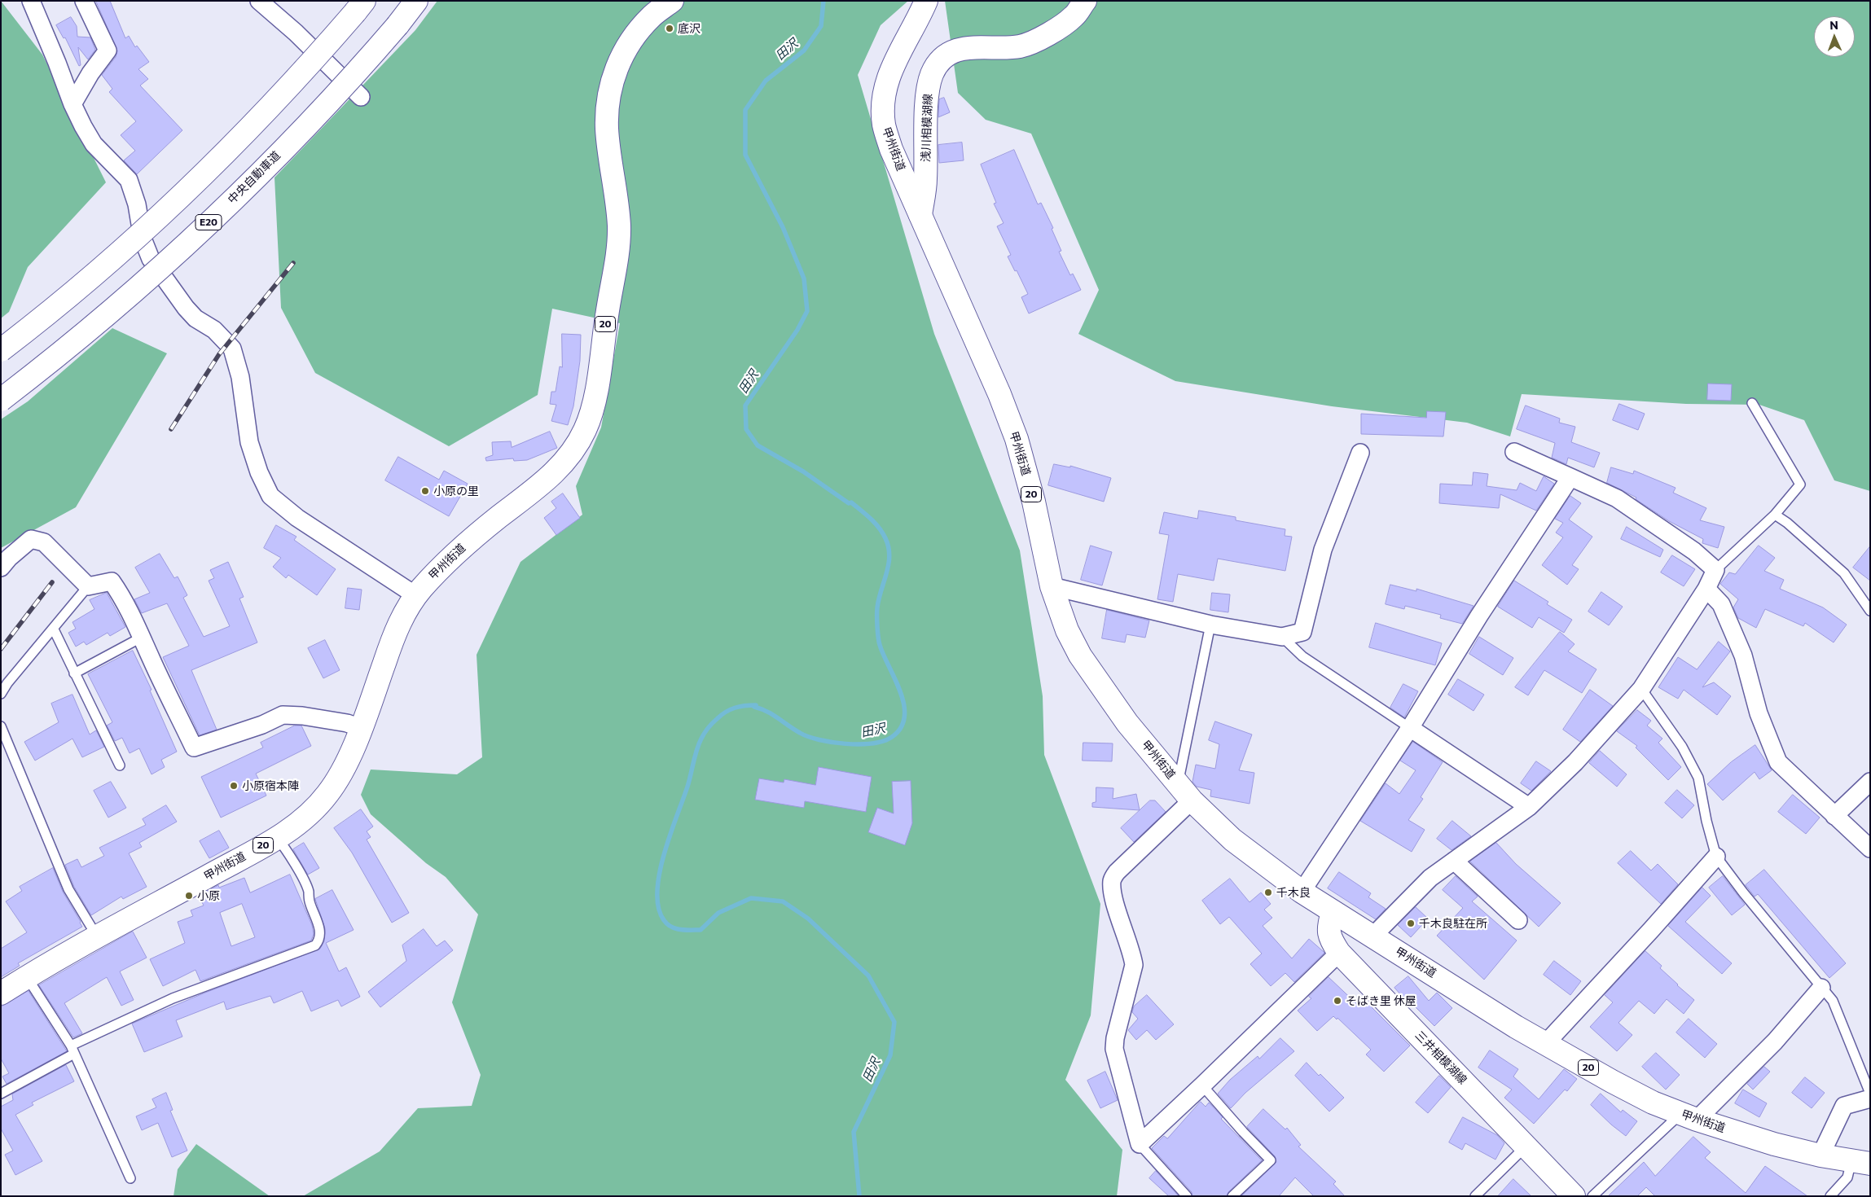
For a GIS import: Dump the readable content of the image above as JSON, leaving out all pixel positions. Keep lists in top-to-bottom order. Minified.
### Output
{"streets":{"main road":["浅川相模湖線","甲州街道","中央自動車道","E20","20","三井相模湖線"]},"crossings":[["浅川相模湖線","甲州街道"],["甲州街道","三井相模湖線"]],"water":["田沢"],"places":["底沢","小原の里","小原宿本陣","千木良","小原","千木良駐在所","そばき里 休屋"],"north":"top"}
